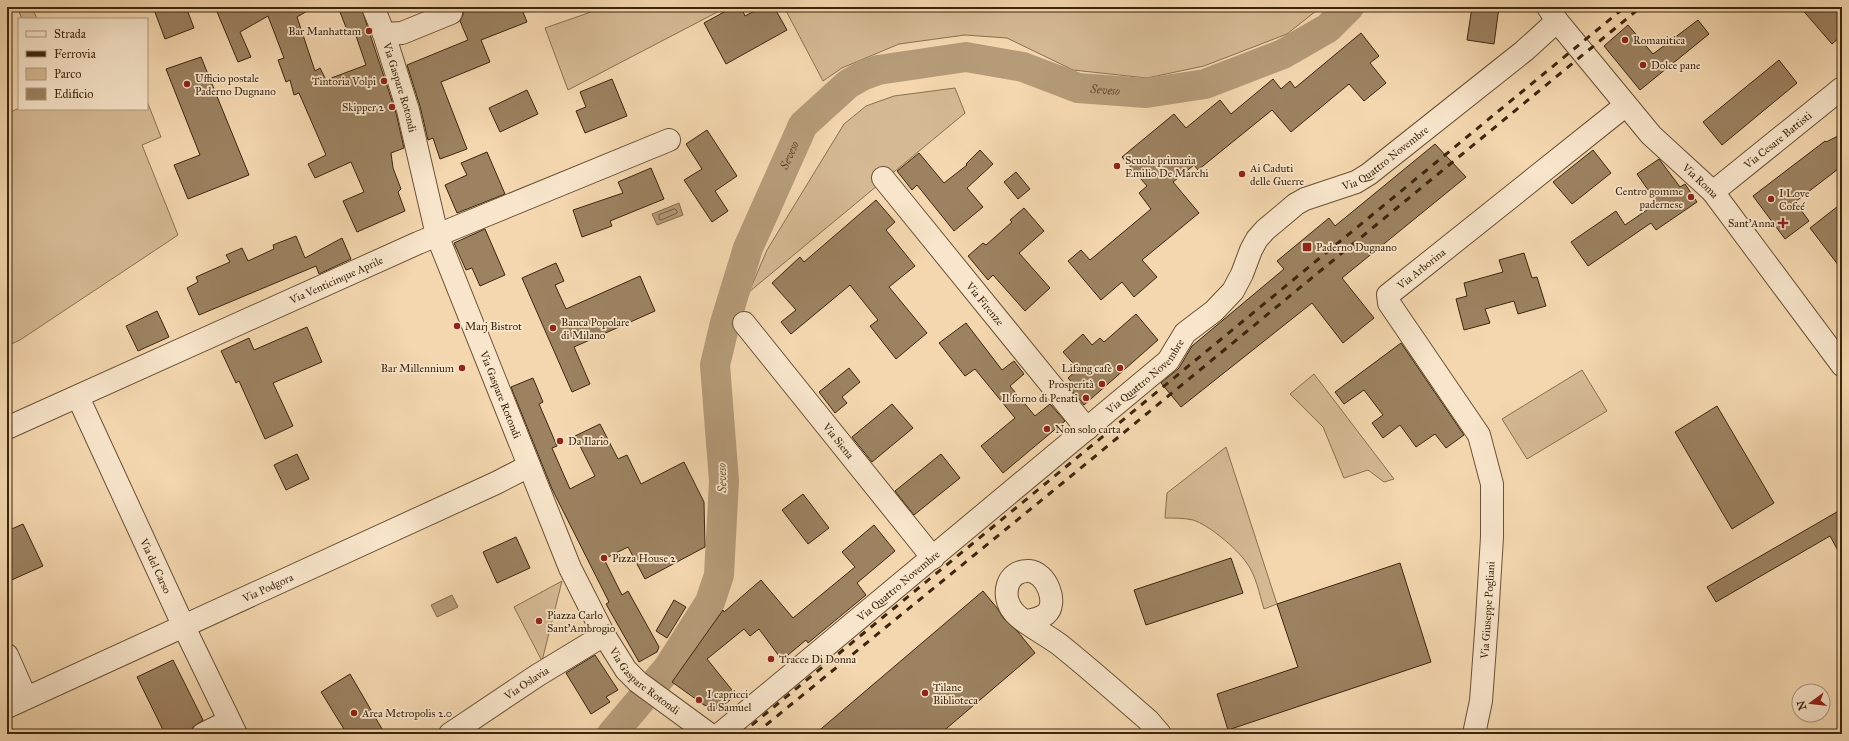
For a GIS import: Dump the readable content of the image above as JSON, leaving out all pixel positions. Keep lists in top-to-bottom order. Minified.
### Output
{"streets":{"street":["Via Gaspare Rotondi","Via Cesare Battisti","Via Quattro Novembre","Via Roma","Via Arborina","Via Venticinque Aprile","Via Firenze","Via Siena","Via del Carso","Via Podgora","Via Giuseppe Pogliani","Via Oslavia"]},"crossings":[["Via Gaspare Rotondi","Via Venticinque Aprile"],["Via Gaspare Rotondi","Via Podgora"],["Via Gaspare Rotondi","Via Oslavia"],["Via Cesare Battisti","Via Roma"],["Via Quattro Novembre","Via Roma"],["Via Quattro Novembre","Via Firenze"],["Via Quattro Novembre","Via Siena"],["Via Roma","Via Arborina"],["Via Arborina","Via Giuseppe Pogliani"],["Via Venticinque Aprile","Via del Carso"],["Via del Carso","Via Podgora"]],"water":["Seveso"],"places":{"other":["Bar Manhattam","Romanitica","Dolce pane","Tintoria Volpi","Ufficio postale Paderno Dugnano","Skipper 2","Scuola primaria Emilio De Marchi","Ai Caduti delle Guerre","Centro gomme padernese","I Love Cofeé","Marj Bistrot","Banca Popolare di Milano","Bar Millennium","Lifang cafè","Prosperità","Il forno di Penati","Non solo carta","Da Ilario","Pizza House 2","Piazza Carlo Sant'Ambrogio","Tracce Di Donna","Tilane Biblioteca","I capricci di Samuel","Area Metropolis 2.0"],"health":["Sant'Anna"],"transit":["Paderno Dugnano"]},"legend":["Strada","Ferrovia","Parco","Edificio"],"north":"left"}
